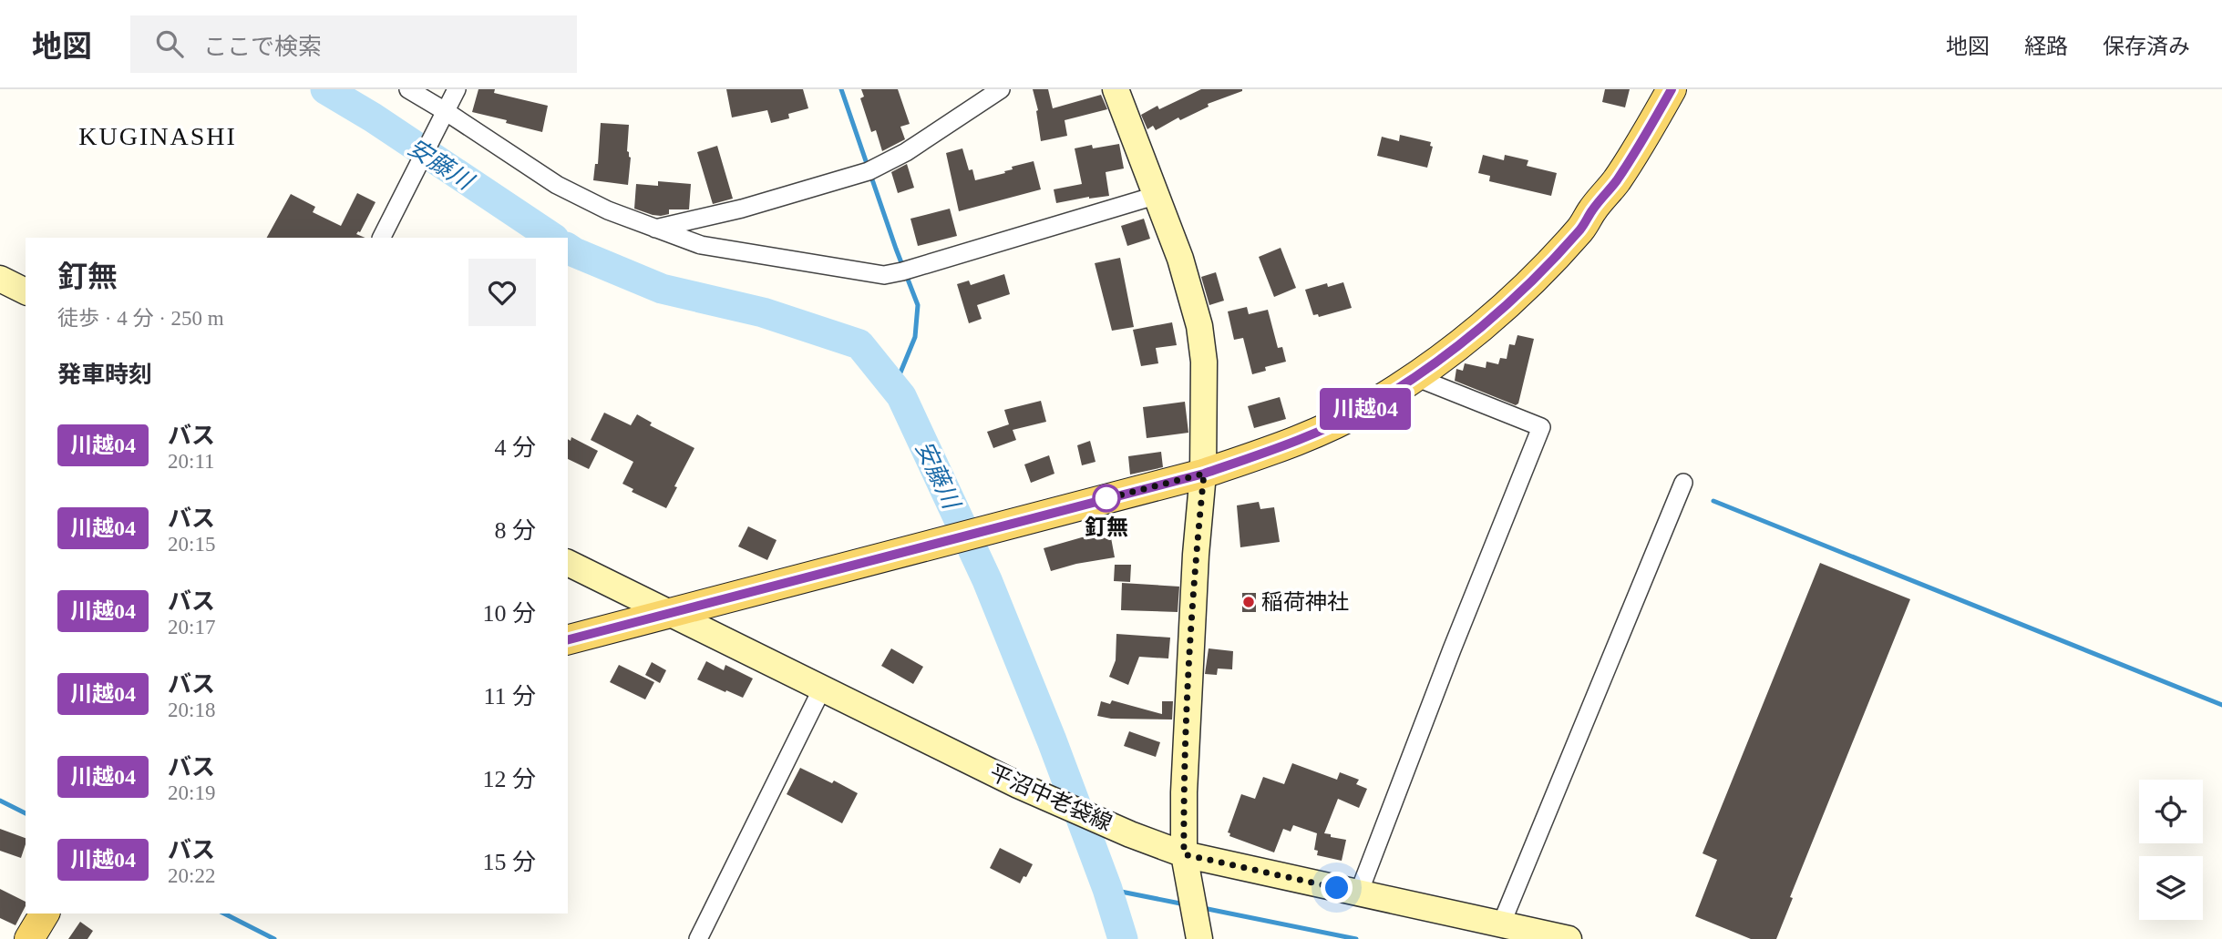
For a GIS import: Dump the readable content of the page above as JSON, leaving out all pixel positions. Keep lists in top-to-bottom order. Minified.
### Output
{"streets":{"main road":["平沼中老袋線"]},"districts":["KUGINASHI"],"water":["安藤川"],"places":["釘無","稲荷神社"],"lines":["bus line 川越04"],"page":{"header":"地図","search":"ここで検索","nav":["地図","経路","保存済み"],"on_map":"川越04","heading":[["釘無","徒歩 · 4 分 · 250 m"],"発車時刻"],"list":[{"mark":"川越04","name":"バス","note":"20:11","value":"4 分"},{"mark":"川越04","name":"バス","note":"20:15","value":"8 分"},{"mark":"川越04","name":"バス","note":"20:17","value":"10 分"},{"mark":"川越04","name":"バス","note":"20:18","value":"11 分"},{"mark":"川越04","name":"バス","note":"20:19","value":"12 分"},{"mark":"川越04","name":"バス","note":"20:22","value":"15 分"}]}}
